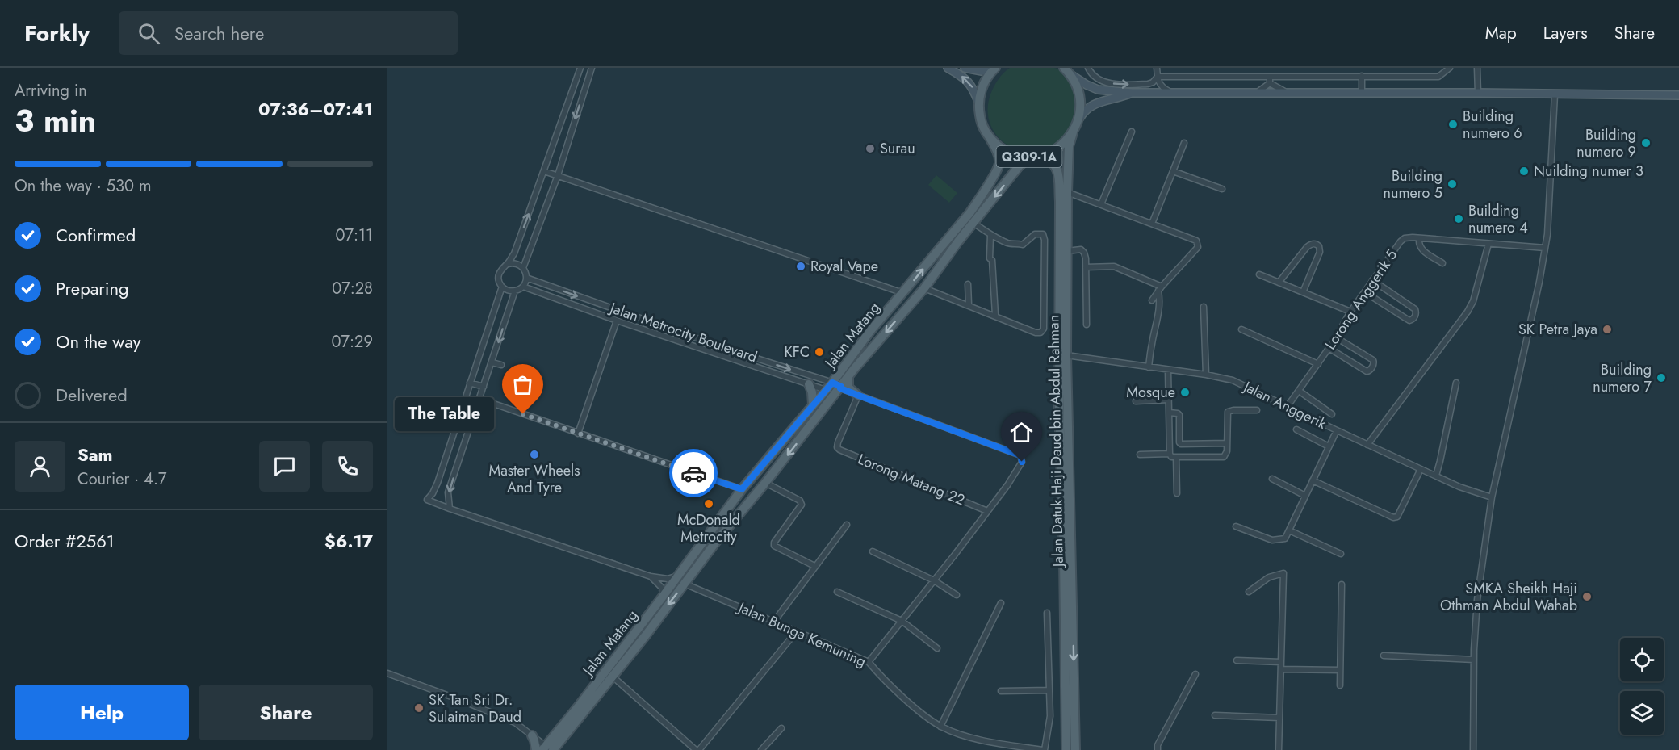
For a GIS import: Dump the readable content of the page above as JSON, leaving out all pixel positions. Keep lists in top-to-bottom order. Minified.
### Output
{"streets":{"main road":["Q309-1A","Jalan Matang","Jalan Datuk Haji Daud bin Abdul Rahman"],"street":["Lorong Anggerik 5","Jalan Metrocity Boulevard","Jalan Anggerik","Lorong Matang 22","Jalan Bunga Kemuning"]},"crossings":[["Q309-1A","Jalan Matang"],["Q309-1A","Jalan Datuk Haji Daud bin Abdul Rahman"],["Lorong Anggerik 5","Jalan Anggerik"],["Jalan Metrocity Boulevard","Jalan Matang"],["Jalan Metrocity Boulevard","Lorong Matang 22"],["Jalan Matang","Jalan Bunga Kemuning"],["Jalan Anggerik","Jalan Datuk Haji Daud bin Abdul Rahman"]],"places":["Building numero 6","Building numero 9","Surau","Nuilding numer 3","Building numero 5","Building numero 4","Royal Vape","SK Petra Jaya","KFC","Building numero 7","Mosque","The Table","Master Wheels And Tyre","McDonald Metrocity","SMKA Sheikh Haji Othman Abdul Wahab","SK Tan Sri Dr. Sulaiman Daud"],"page":{"header":"Forkly","search":"Search here","nav":["Map","Layers","Share"],"heading":["3 min","Arriving in","07:36–07:41"],"panel":["Sam","Courier · 4.7","Order #2561","$6.17"],"bar":"On the way · 530 m","list":[["Confirmed","07:11"],["Preparing","07:28"],["On the way","07:29"],"Delivered"],"bubble":"The Table","buttons":["Help","Share"]}}
